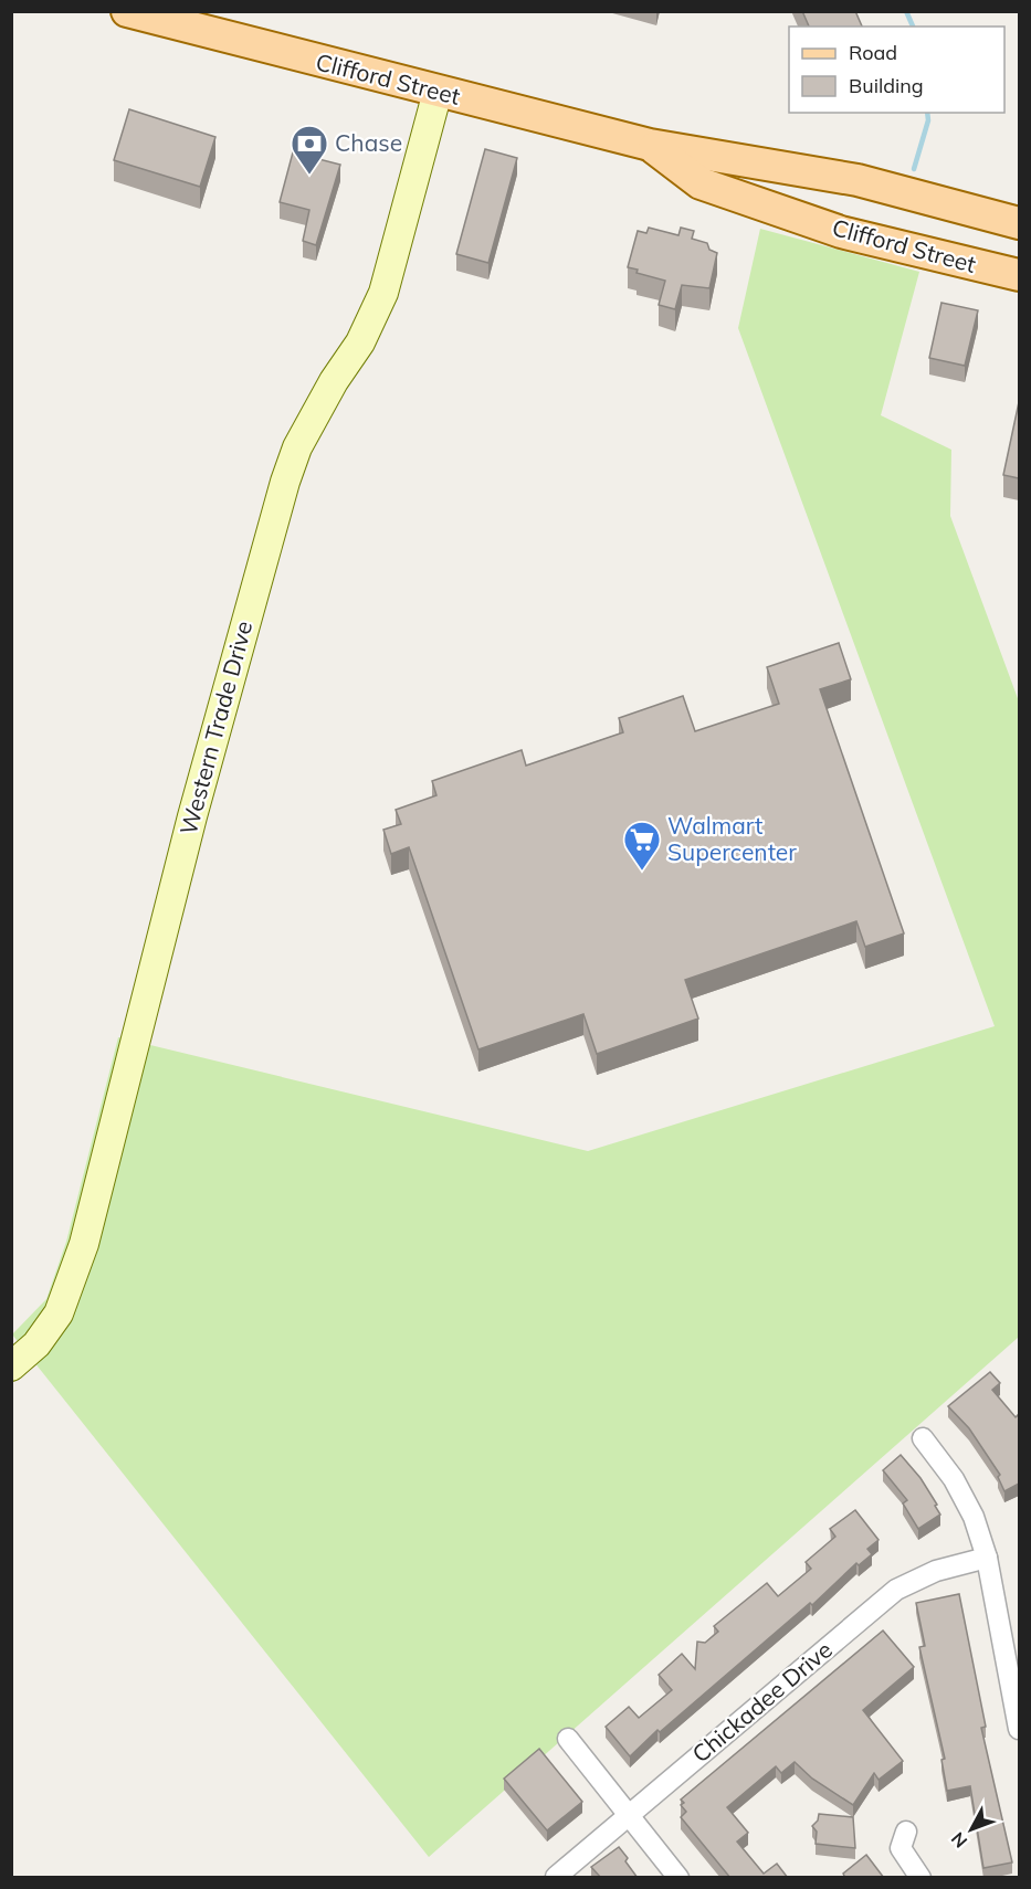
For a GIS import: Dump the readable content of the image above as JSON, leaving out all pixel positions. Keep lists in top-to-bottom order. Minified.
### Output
{"streets":{"main road":["Clifford Street"],"street":["Western Trade Drive","Chickadee Drive"]},"crossings":[["Clifford Street","Western Trade Drive"]],"places":{"bank":["Chase"],"supermarket":["Walmart Supercenter"]},"legend":["Road","Building"],"north":"bottom left"}
